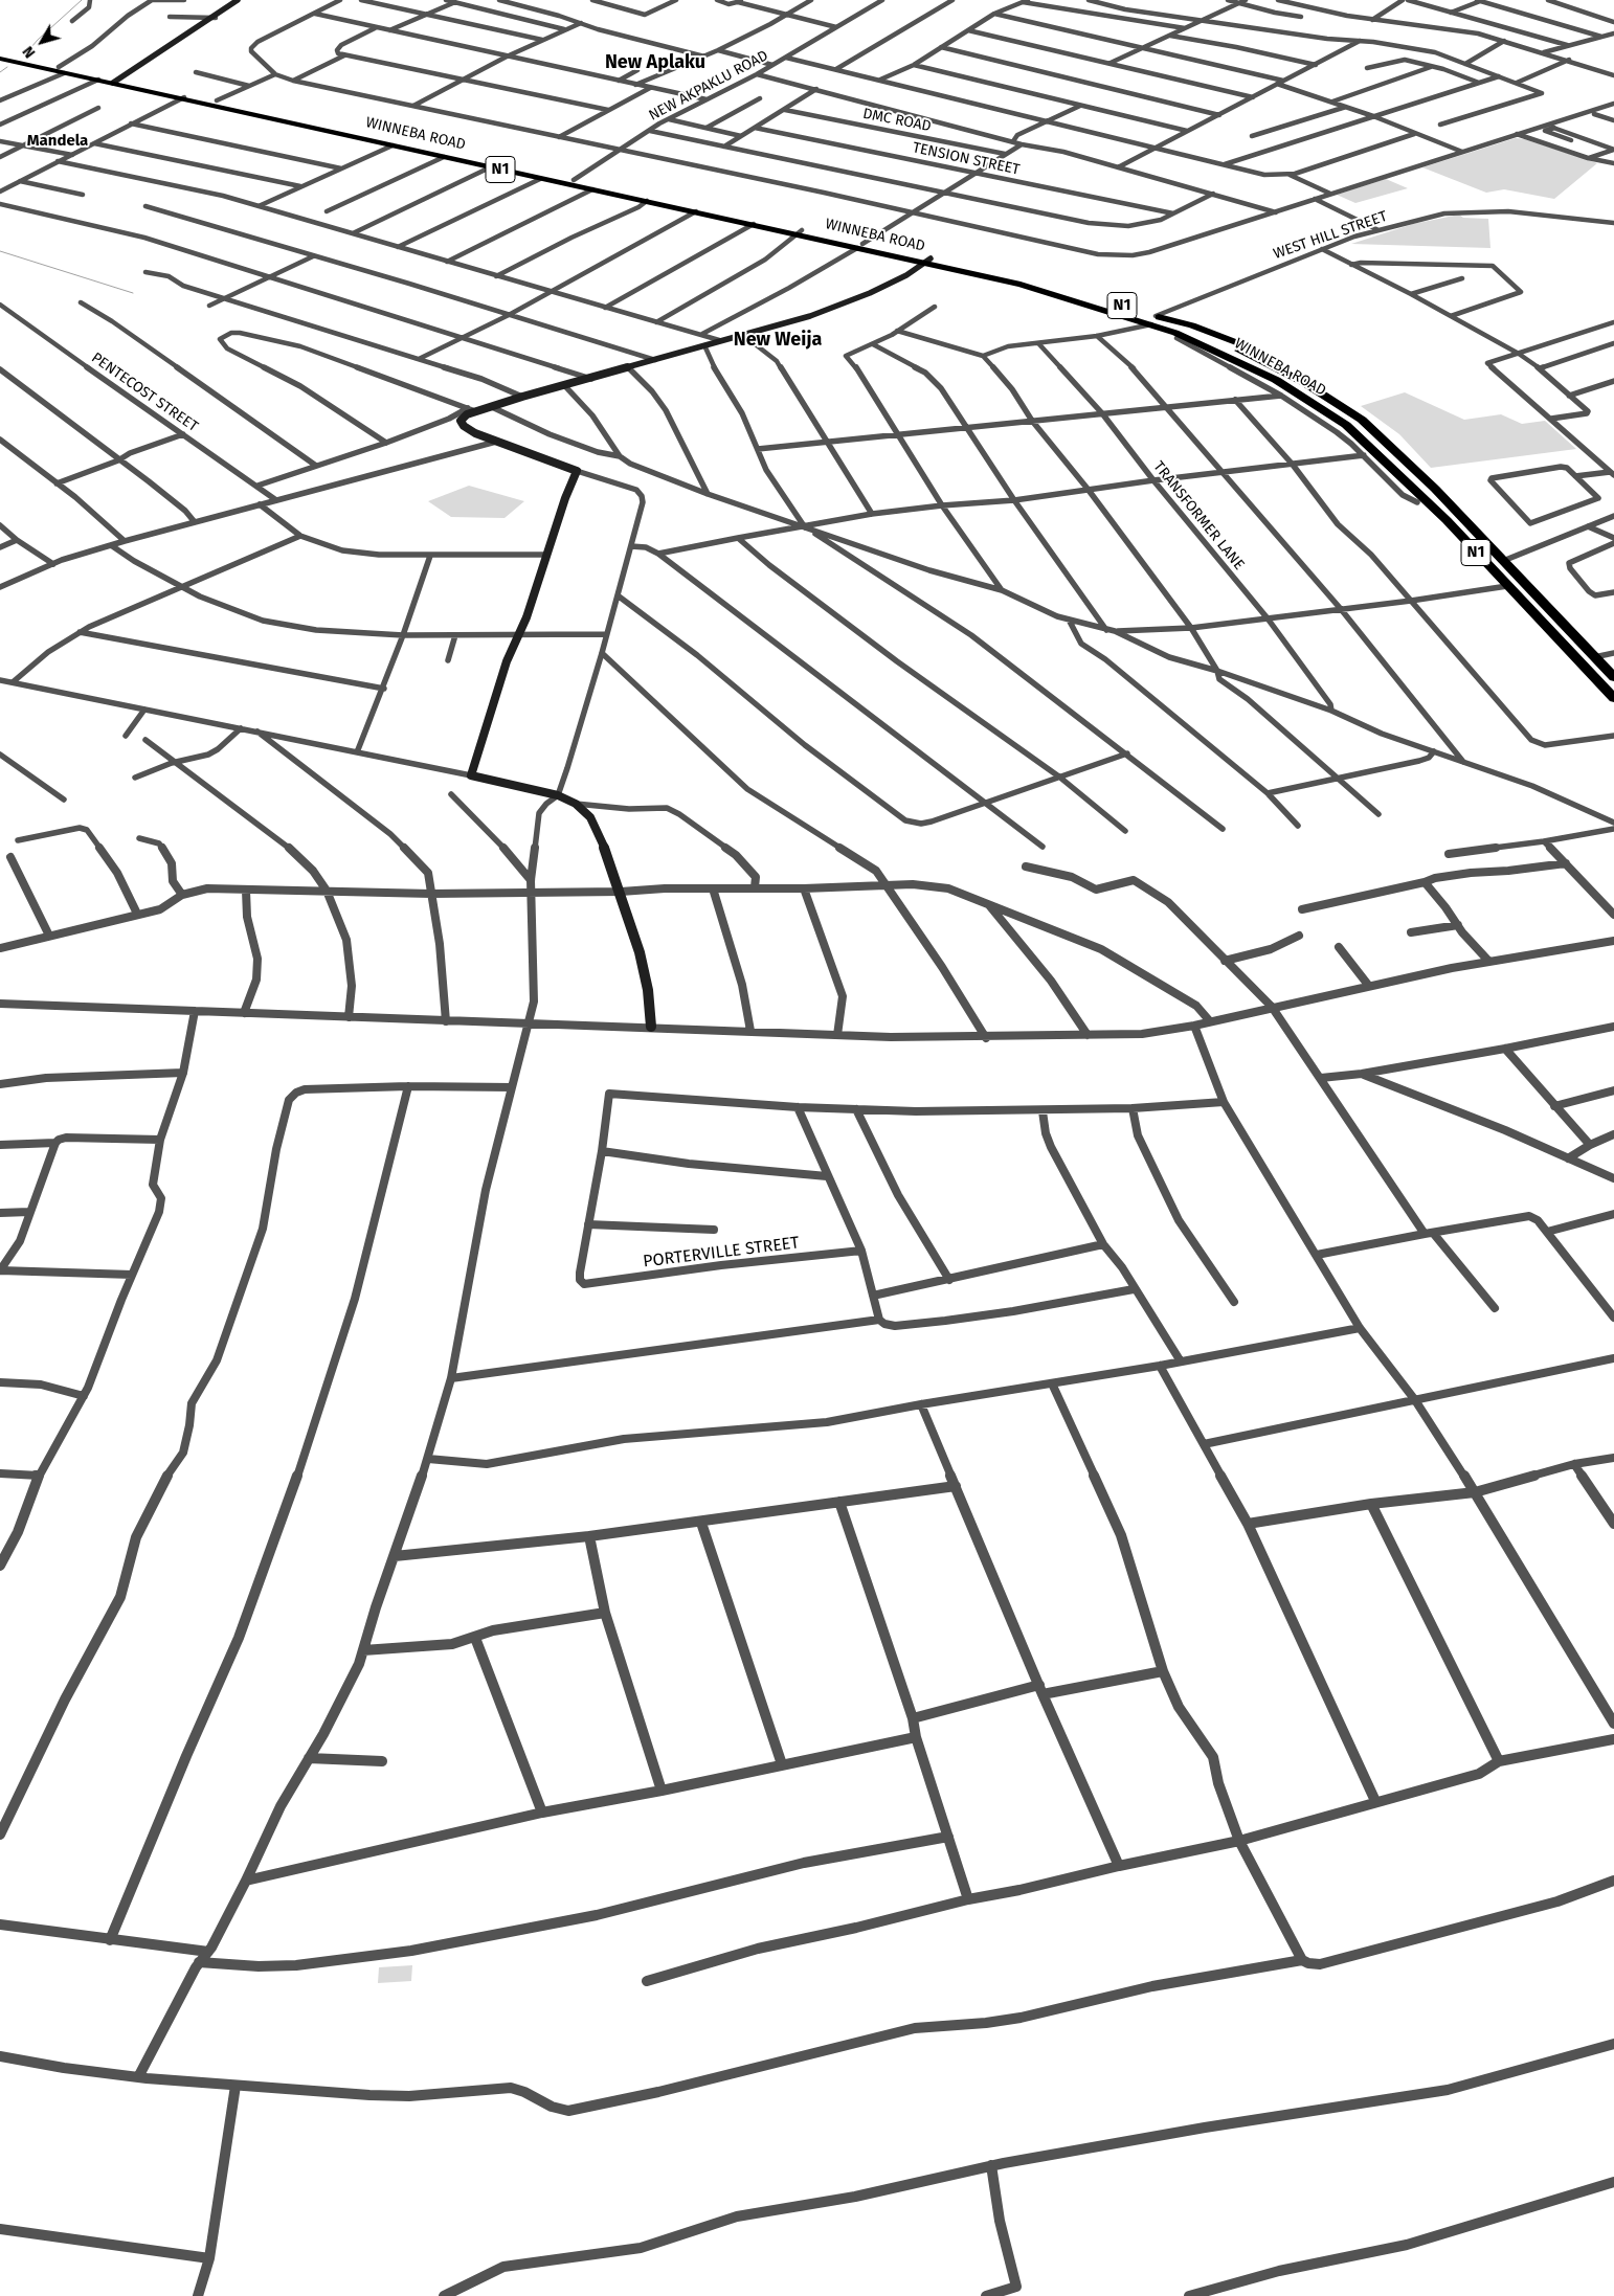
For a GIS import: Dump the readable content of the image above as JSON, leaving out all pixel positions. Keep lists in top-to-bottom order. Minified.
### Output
{"streets":{"highway":["WINNEBA ROAD","N1"],"street":["NEW AKPAKLU ROAD","DMC ROAD","TENSION STREET","WEST HILL STREET","PENTECOST STREET","TRANSFORMER LANE","PORTERVILLE STREET"]},"crossings":[["NEW AKPAKLU ROAD","WINNEBA ROAD"],["WINNEBA ROAD","WEST HILL STREET"],["WEST HILL STREET","TRANSFORMER LANE"]],"districts":["New Aplaku","Mandela","New Weija"],"north":"bottom left"}
